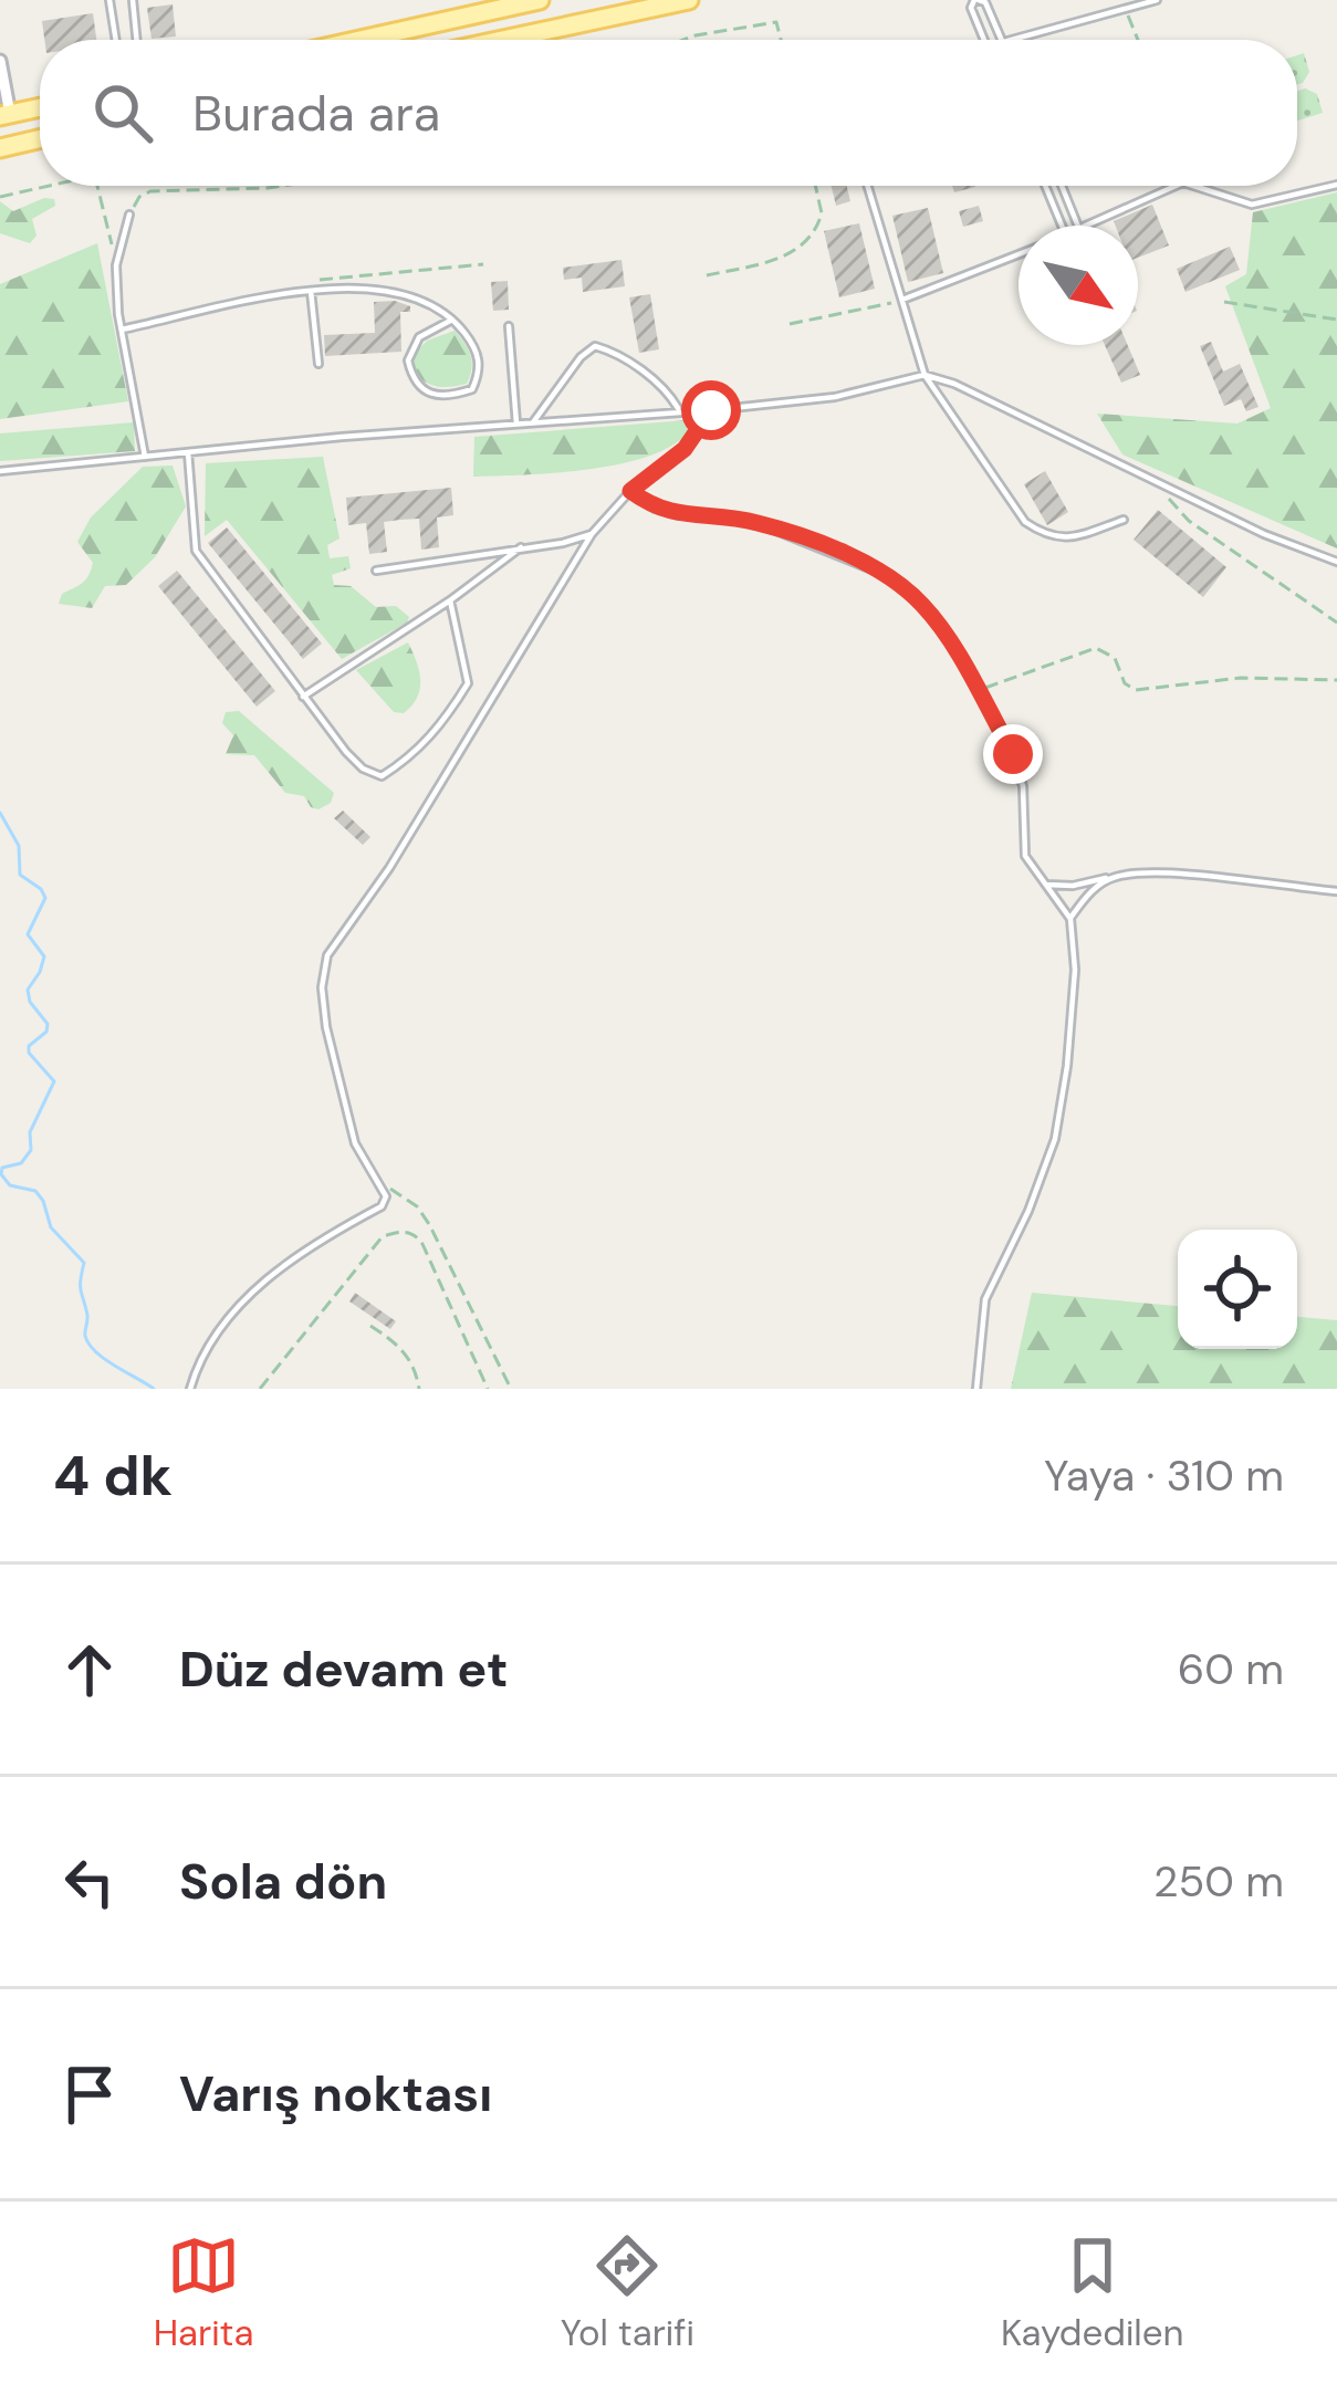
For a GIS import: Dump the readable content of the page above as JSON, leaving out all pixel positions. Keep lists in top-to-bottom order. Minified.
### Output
{"north":"bottom right","page":{"search":"Burada ara","heading":["4 dk","Yaya · 310 m"],"list":[["Düz devam et","60 m"],["Sola dön","250 m"],"Varış noktası"],"nav":["Harita","Yol tarifi","Kaydedilen"]}}
